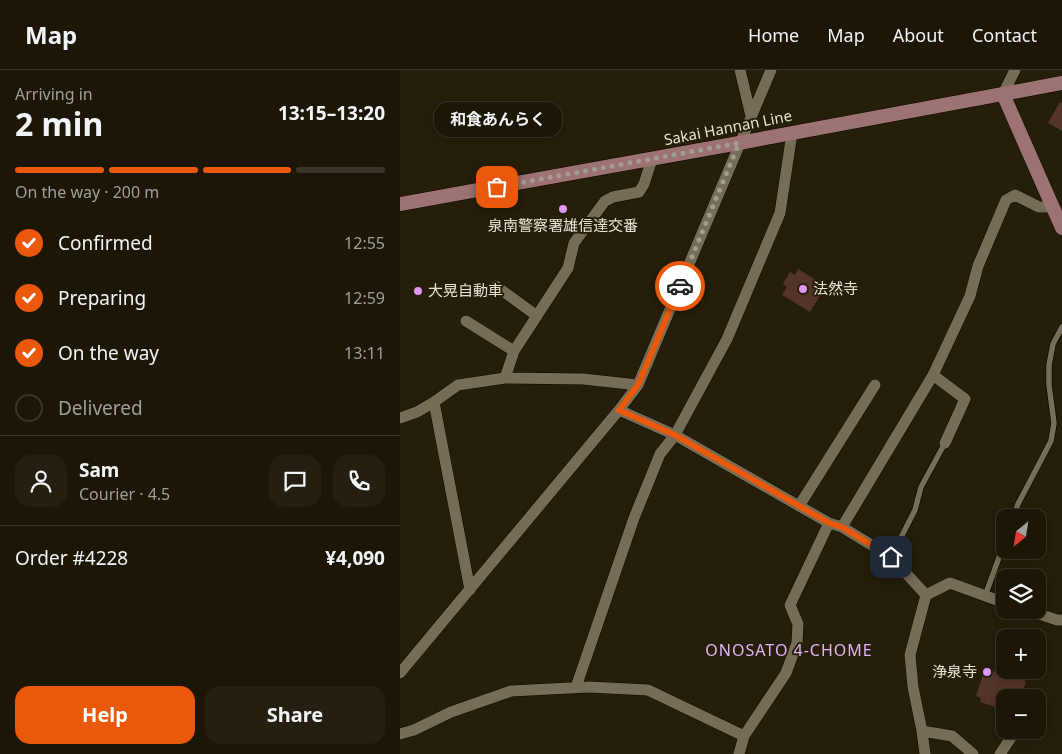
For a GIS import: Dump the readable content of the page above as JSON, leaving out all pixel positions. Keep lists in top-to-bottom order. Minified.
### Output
{"streets":{"main road":["Sakai Hannan Line"]},"districts":["ONOSATO 4-CHOME"],"places":["和食あんらく","泉南警察署雄信達交番","法然寺","大晃自動車","浄泉寺"],"north":"bottom left","page":{"header":"Map","nav":["Home","Map","About","Contact"],"heading":["2 min","Arriving in","13:15–13:20"],"panel":["Sam","Courier · 4.5","Order #4228","¥4,090"],"bubble":"和食あんらく","bar":"On the way · 200 m","list":[["Confirmed","12:55"],["Preparing","12:59"],["On the way","13:11"],"Delivered"],"map_buttons":["+","−"],"buttons":["Help","Share"]}}
